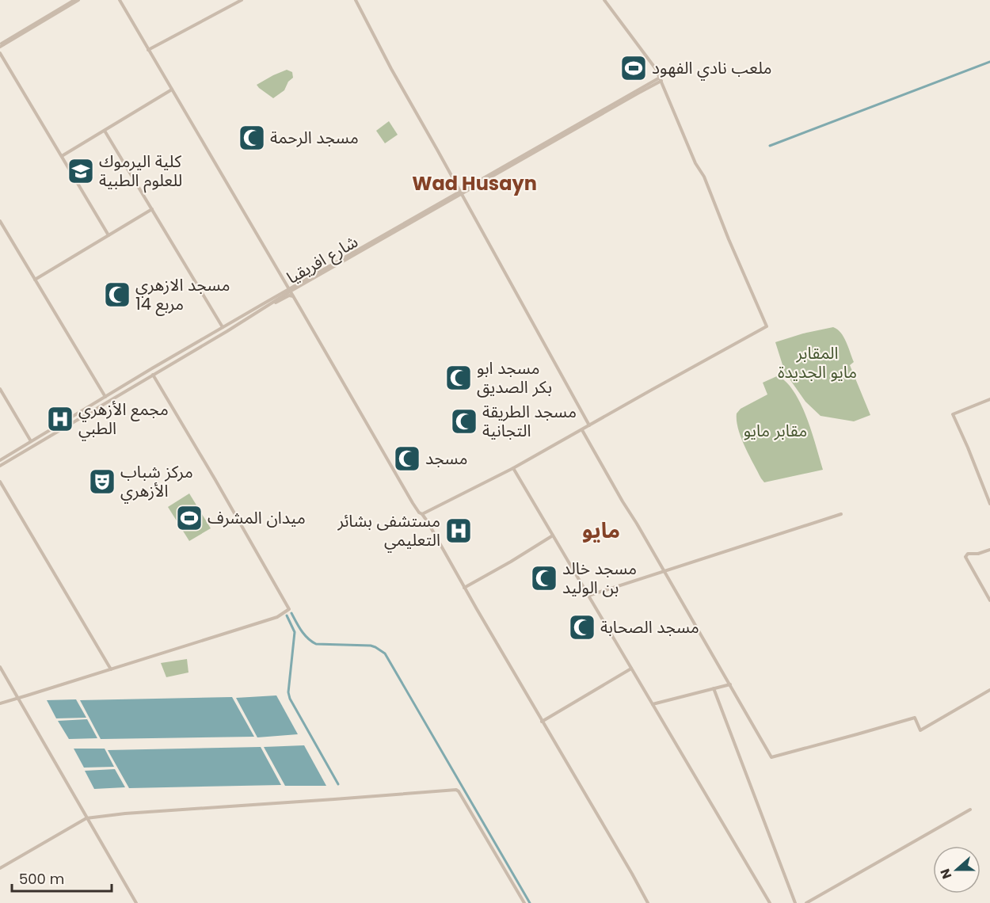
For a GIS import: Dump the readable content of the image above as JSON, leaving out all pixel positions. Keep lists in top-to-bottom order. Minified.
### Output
{"streets":{"street":["شارع افريقيا"]},"districts":["Wad Husayn","مايو"],"parks":["المقابر مايو الجديدة","مقابر مايو"],"places":{"sports":["ملعب نادي الفهود","ميدان المشرف"],"mosque":["مسجد الرحمة","مسجد الازهري مربع 14","مسجد ابو بكر الصديق","مسجد الطريقة التجانية","مسجد","مسجد خالد بن الوليد","مسجد الصحابة"],"school or university":["كلية اليرموك للعلوم الطبية"],"hospital":["مجمع الأزهري الطبي","مستشفى بشائر التعليمي"],"theatre":["مركز شباب الأزهري"]},"scale_bar":"500 m","north":"left"}
